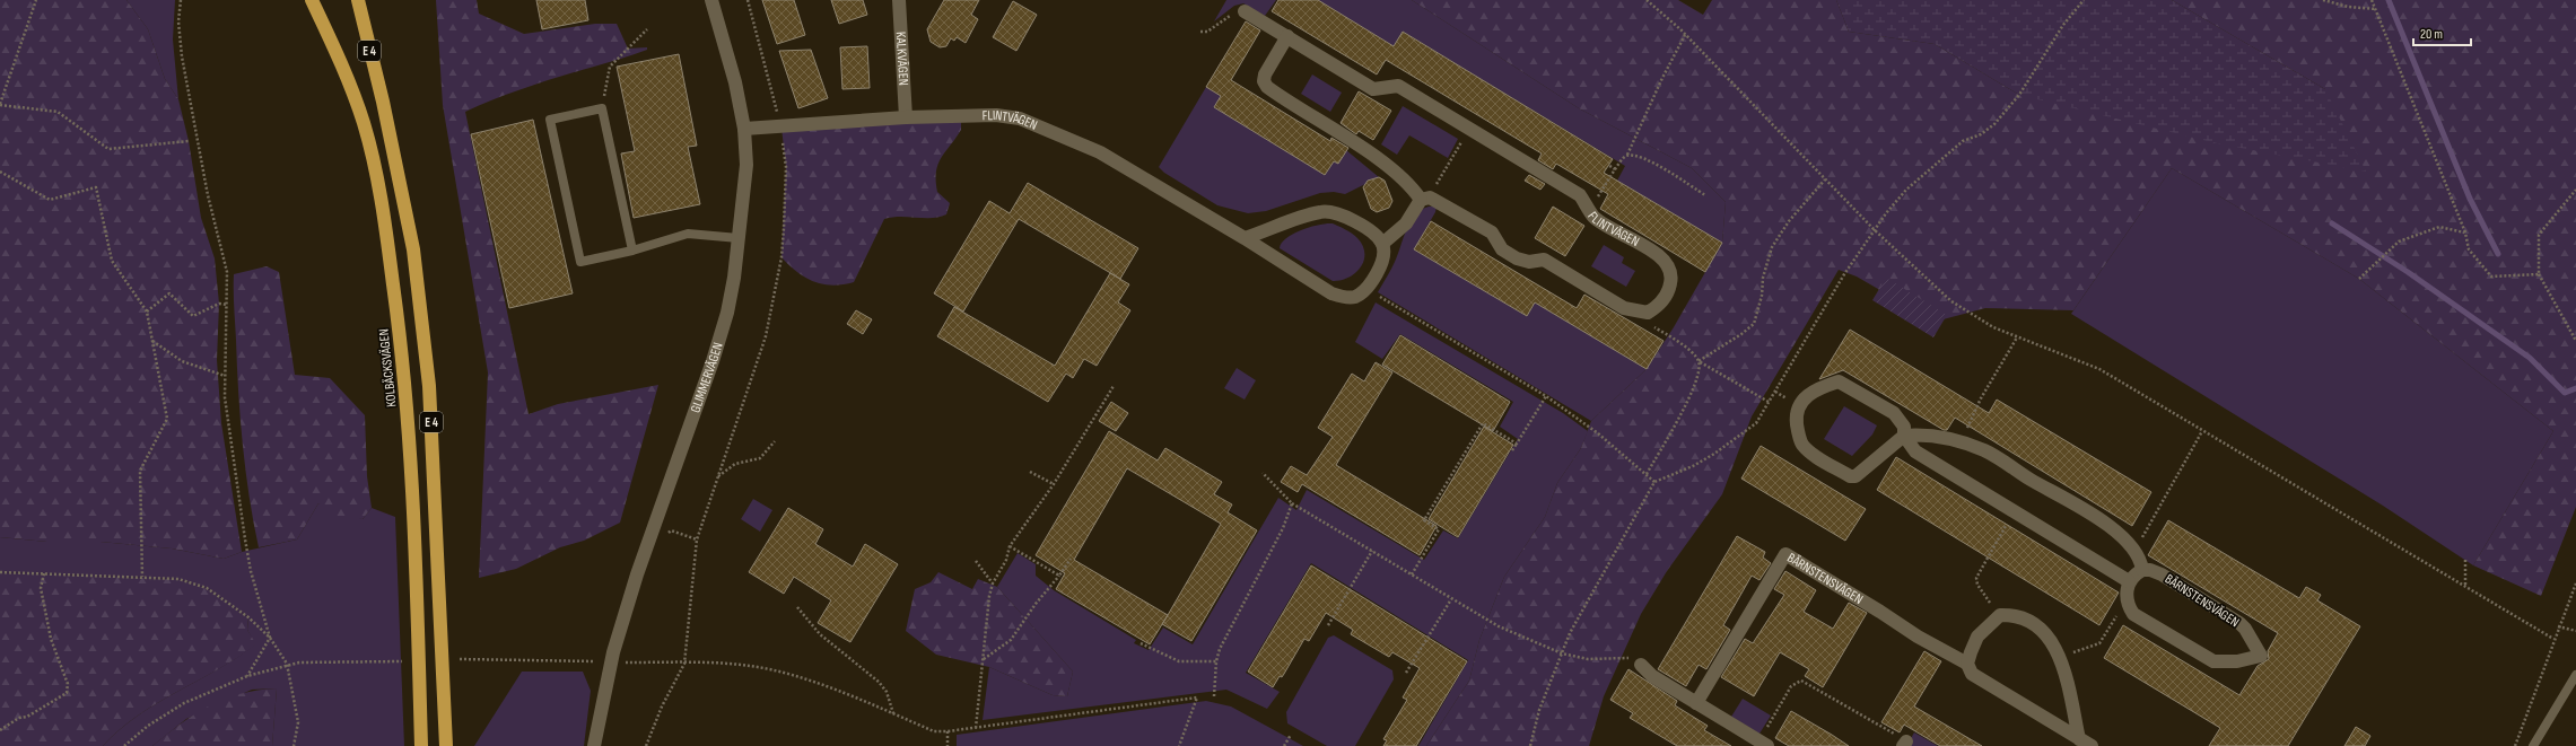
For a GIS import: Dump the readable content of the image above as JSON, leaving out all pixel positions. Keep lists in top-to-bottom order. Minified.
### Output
{"streets":{"highway":["E 4","KOLBÄCKSVÄGEN"],"street":["KALKVÄGEN","FLINTVÄGEN","GLIMMERVÄGEN","BÄRNSTENSVÄGEN"]},"crossings":[["KALKVÄGEN","FLINTVÄGEN"],["FLINTVÄGEN","GLIMMERVÄGEN"]],"scale_bar":"20 m"}
